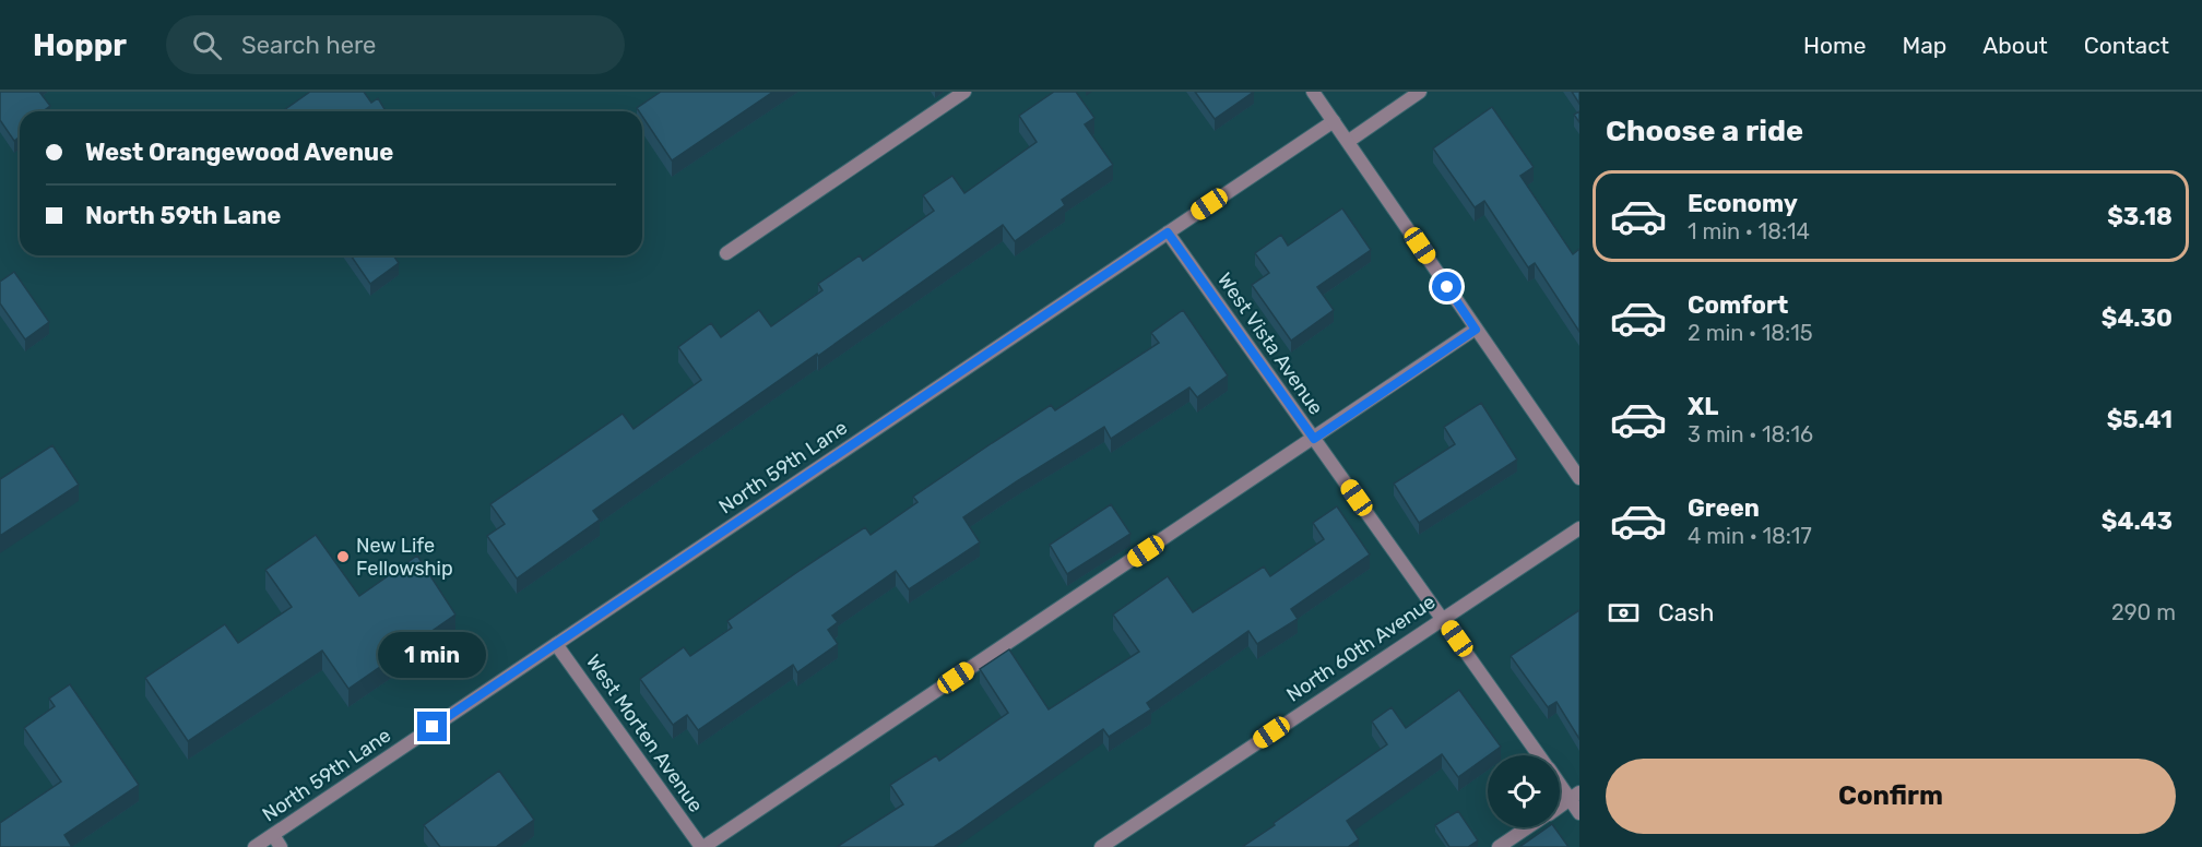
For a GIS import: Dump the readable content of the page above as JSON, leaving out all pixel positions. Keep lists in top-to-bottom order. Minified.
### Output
{"streets":{"street":["West Vista Avenue","North 59th Lane","North 60th Avenue","West Morten Avenue"]},"crossings":[["West Vista Avenue","North 59th Lane"],["West Vista Avenue","North 60th Avenue"],["North 59th Lane","West Morten Avenue"]],"places":["New Life Fellowship"],"page":{"header":"Hoppr","search":"Search here","nav":["Home","Map","About","Contact"],"heading":"Choose a ride","banner":["West Orangewood Avenue","North 59th Lane"],"list":[{"name":"Economy","note":"1 min · 18:14","value":"$3.18"},{"name":"Comfort","note":"2 min · 18:15","value":"$4.30"},{"name":"XL","note":"3 min · 18:16","value":"$5.41"},{"name":"Green","note":"4 min · 18:17","value":"$4.43"}],"pay":["Cash","290 m"],"bubble":"1 min","buttons":"Confirm"}}
